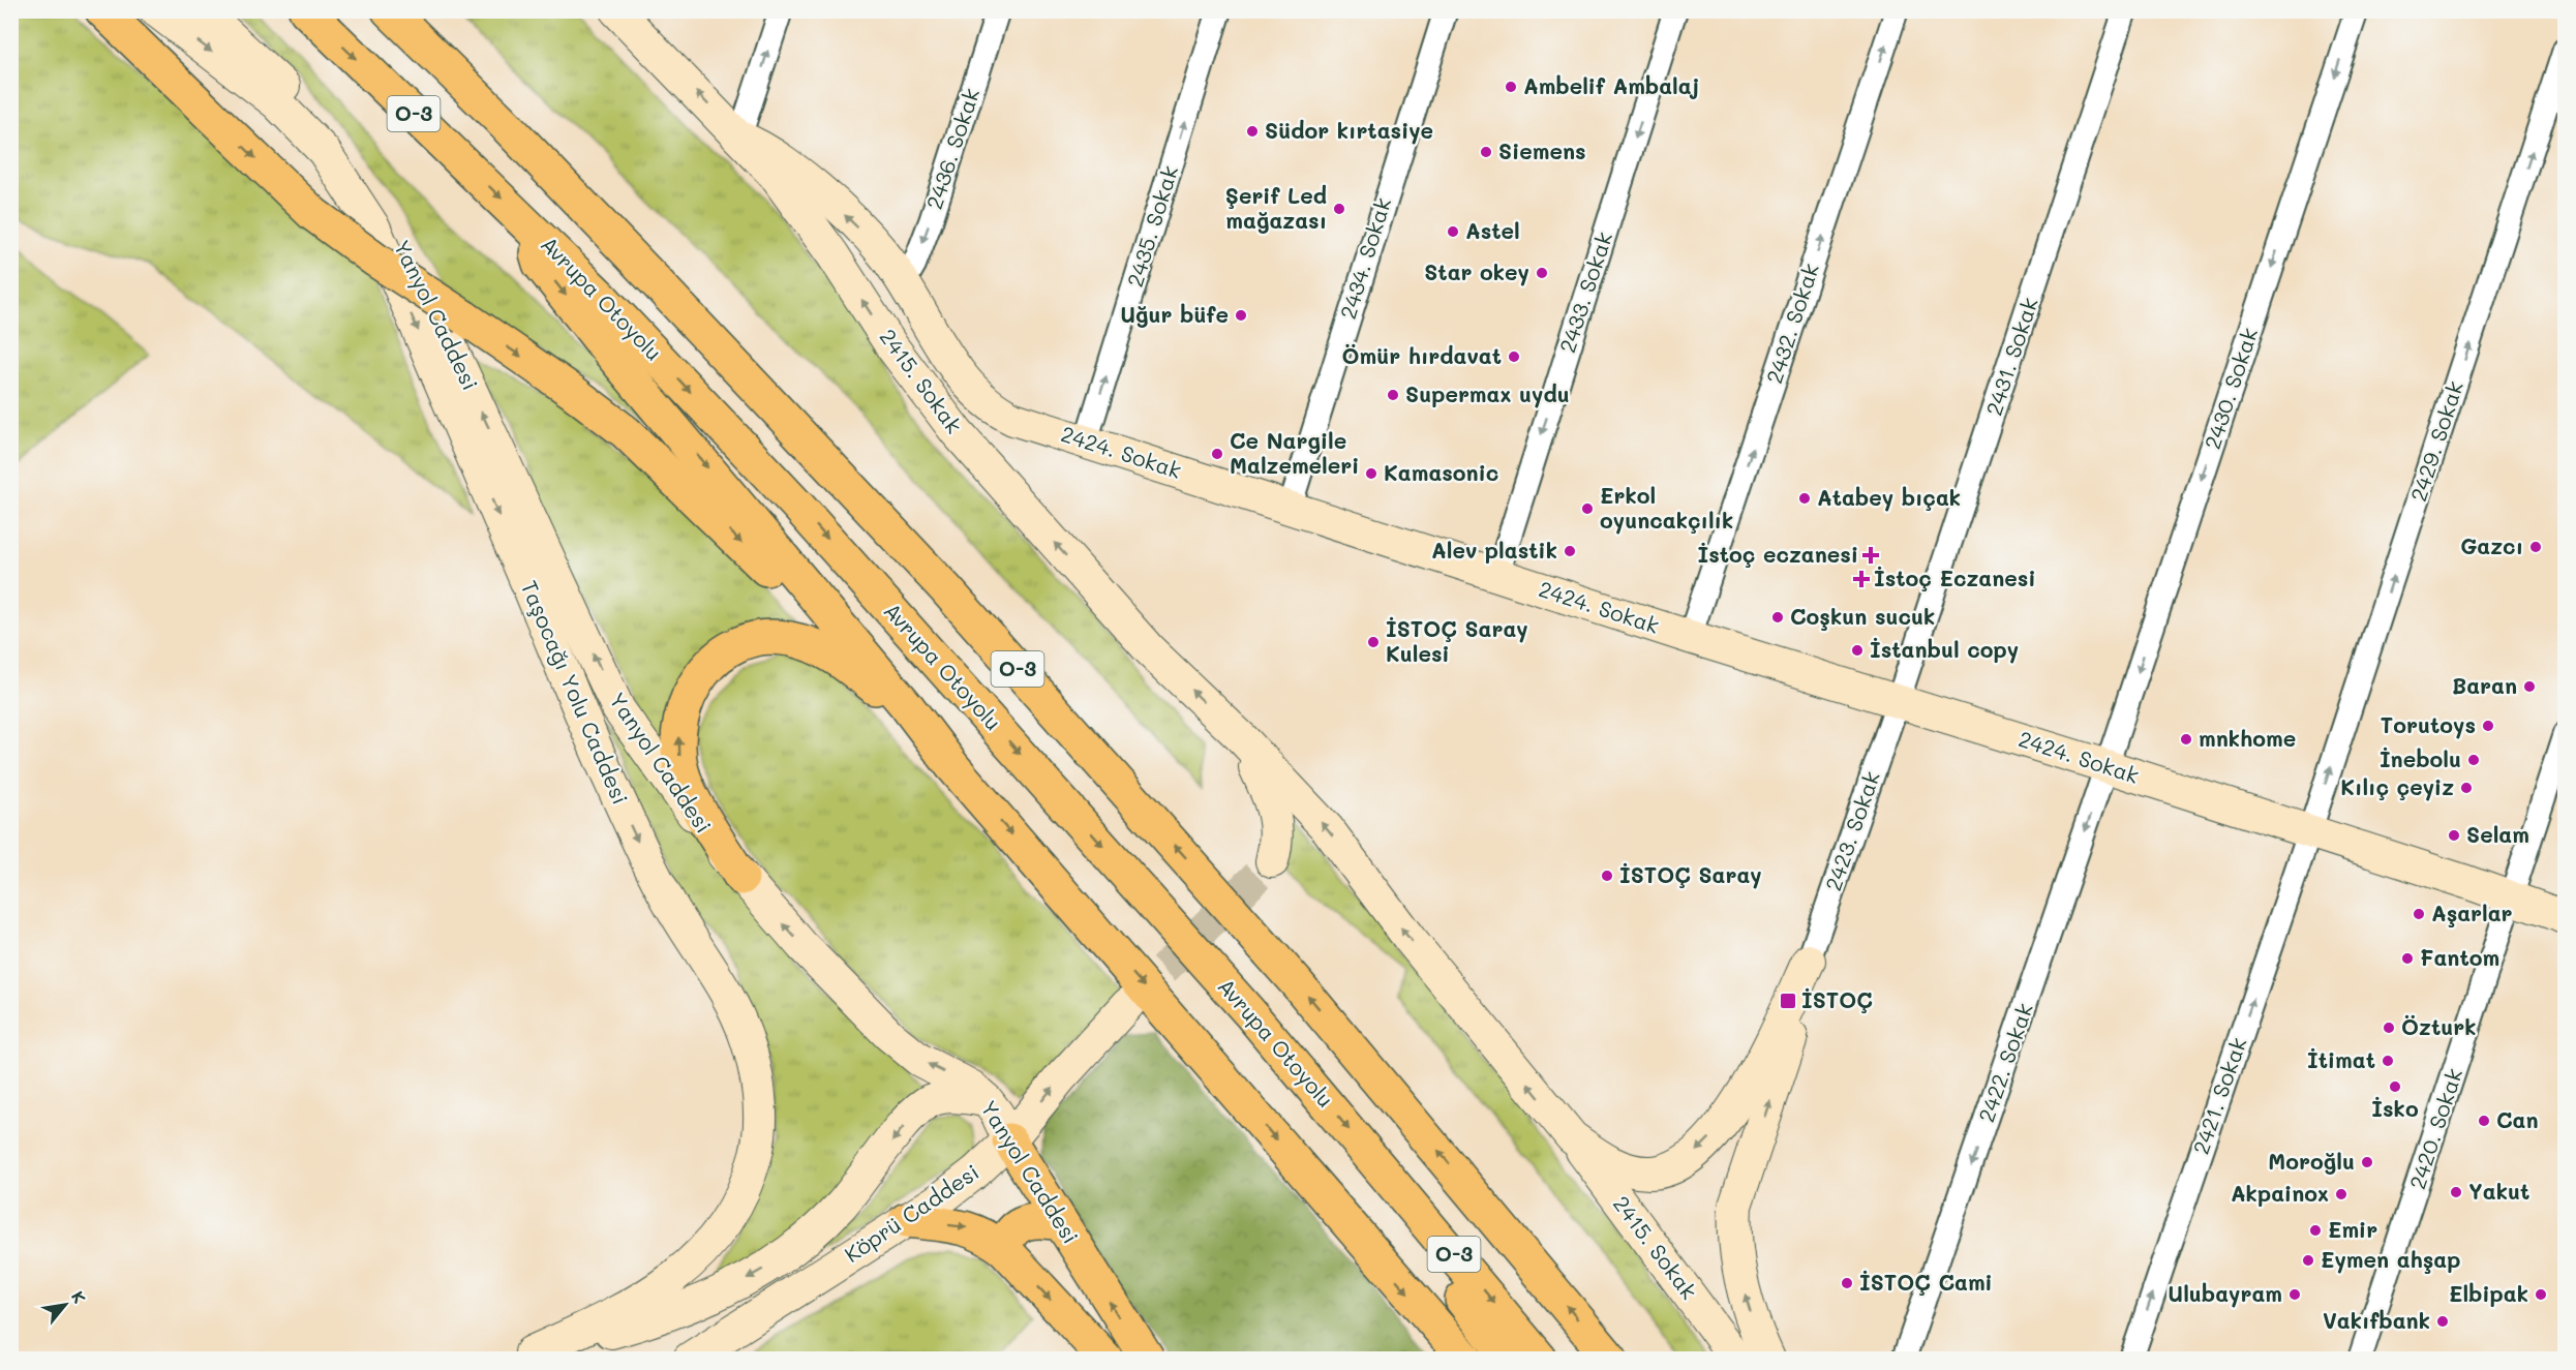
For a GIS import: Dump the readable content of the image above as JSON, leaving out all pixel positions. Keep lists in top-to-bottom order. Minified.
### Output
{"streets":{"main road":["O-3","Avrupa Otoyolu","Yanyol Caddesi","2415. Sokak","2424. Sokak","Taşocağı Yolu Caddesi","Köprü Caddesi"],"street":["2436. Sokak","2435. Sokak","2434. Sokak","2433. Sokak","2432. Sokak","2431. Sokak","2430. Sokak","2429. Sokak","2423. Sokak","2422. Sokak","2421. Sokak","2420. Sokak"]},"crossings":[["2436. Sokak","2424. Sokak"],["2435. Sokak","2424. Sokak"],["2434. Sokak","2424. Sokak"],["2433. Sokak","2424. Sokak"],["Yanyol Caddesi","Köprü Caddesi"],["2432. Sokak","2424. Sokak"],["2431. Sokak","2424. Sokak"],["2431. Sokak","2423. Sokak"],["2415. Sokak","2424. Sokak"],["2430. Sokak","2424. Sokak"],["2430. Sokak","2422. Sokak"],["2429. Sokak","2424. Sokak"],["2429. Sokak","2421. Sokak"],["2424. Sokak","2423. Sokak"],["2424. Sokak","2422. Sokak"],["2424. Sokak","2421. Sokak"],["2424. Sokak","2420. Sokak"],["Taşocağı Yolu Caddesi","Köprü Caddesi"]],"one_way":["2435. Sokak","2433. Sokak","2432. Sokak","2430. Sokak","2429. Sokak","2422. Sokak","2421. Sokak"],"places":{"other":["Ambelif Ambalaj","Südor kırtasiye","Siemens","Şerif Led mağazası","Astel","Star okey","Uğur büfe","Ömür hırdavat","Supermax uydu","Ce Nargile Malzemeleri","Kamasonic","Atabey bıçak","Erkol oyuncakçılık","Gazcı","Alev plastik","Coşkun sucuk","İSTOÇ Saray Kulesi","İstanbul copy","Baran","Torutoys","mnkhome","İnebolu","Kılıç çeyiz","Selam","İSTOÇ Saray","Aşarlar","Fantom","Özturk","İtimat","İsko","Can","Moroğlu","Yakut","Akpainox","Emir","Eymen ahşap","İSTOÇ Cami","Ulubayram","Elbipak","Vakıfbank"],"health":["İstoç eczanesi","İstoç Eczanesi"],"transit":["İSTOÇ"]},"north":"top right"}
